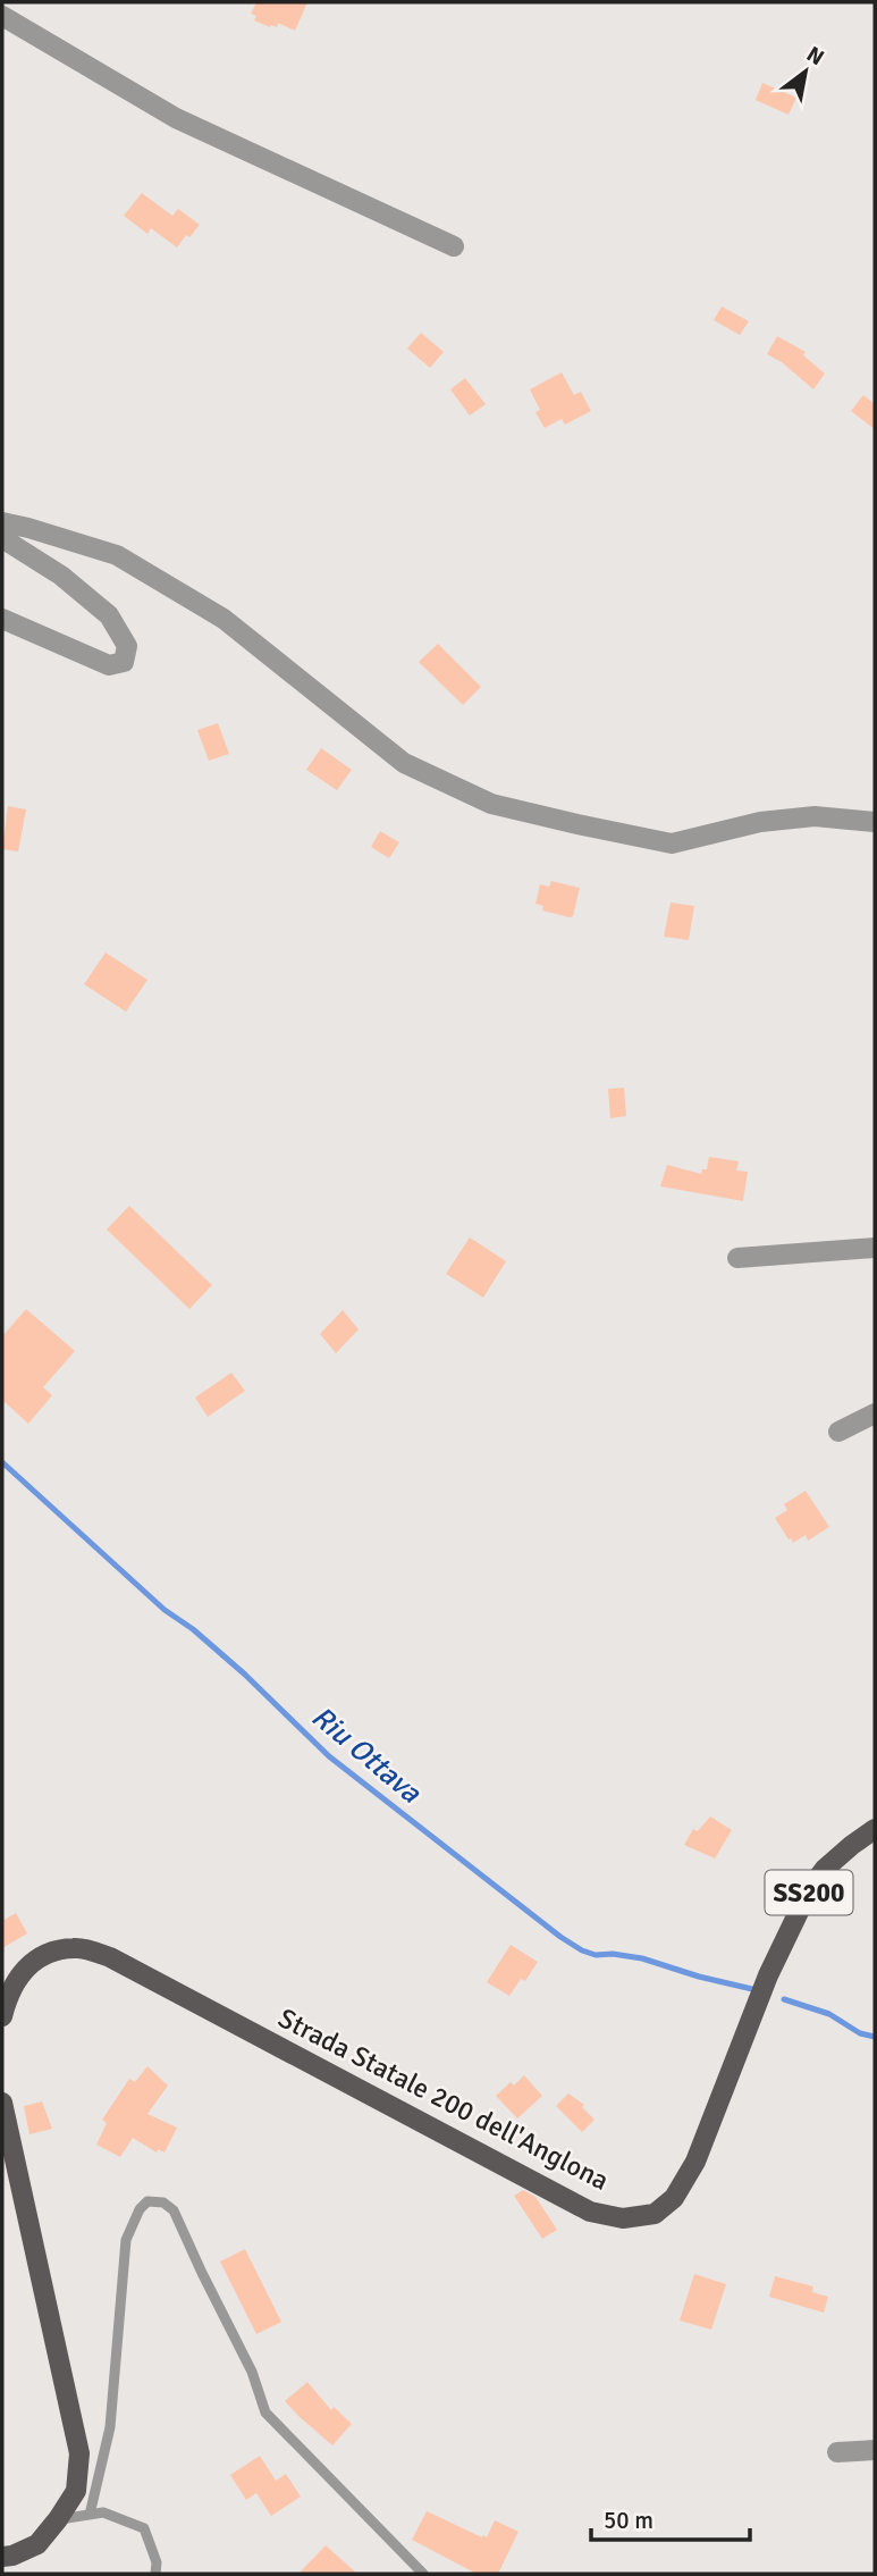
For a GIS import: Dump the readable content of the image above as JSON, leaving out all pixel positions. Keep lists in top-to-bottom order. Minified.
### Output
{"streets":{"main road":["SS200","Strada Statale 200 dell'Anglona"]},"water":["Riu Ottava"],"scale_bar":"50 m","north":"top right"}
